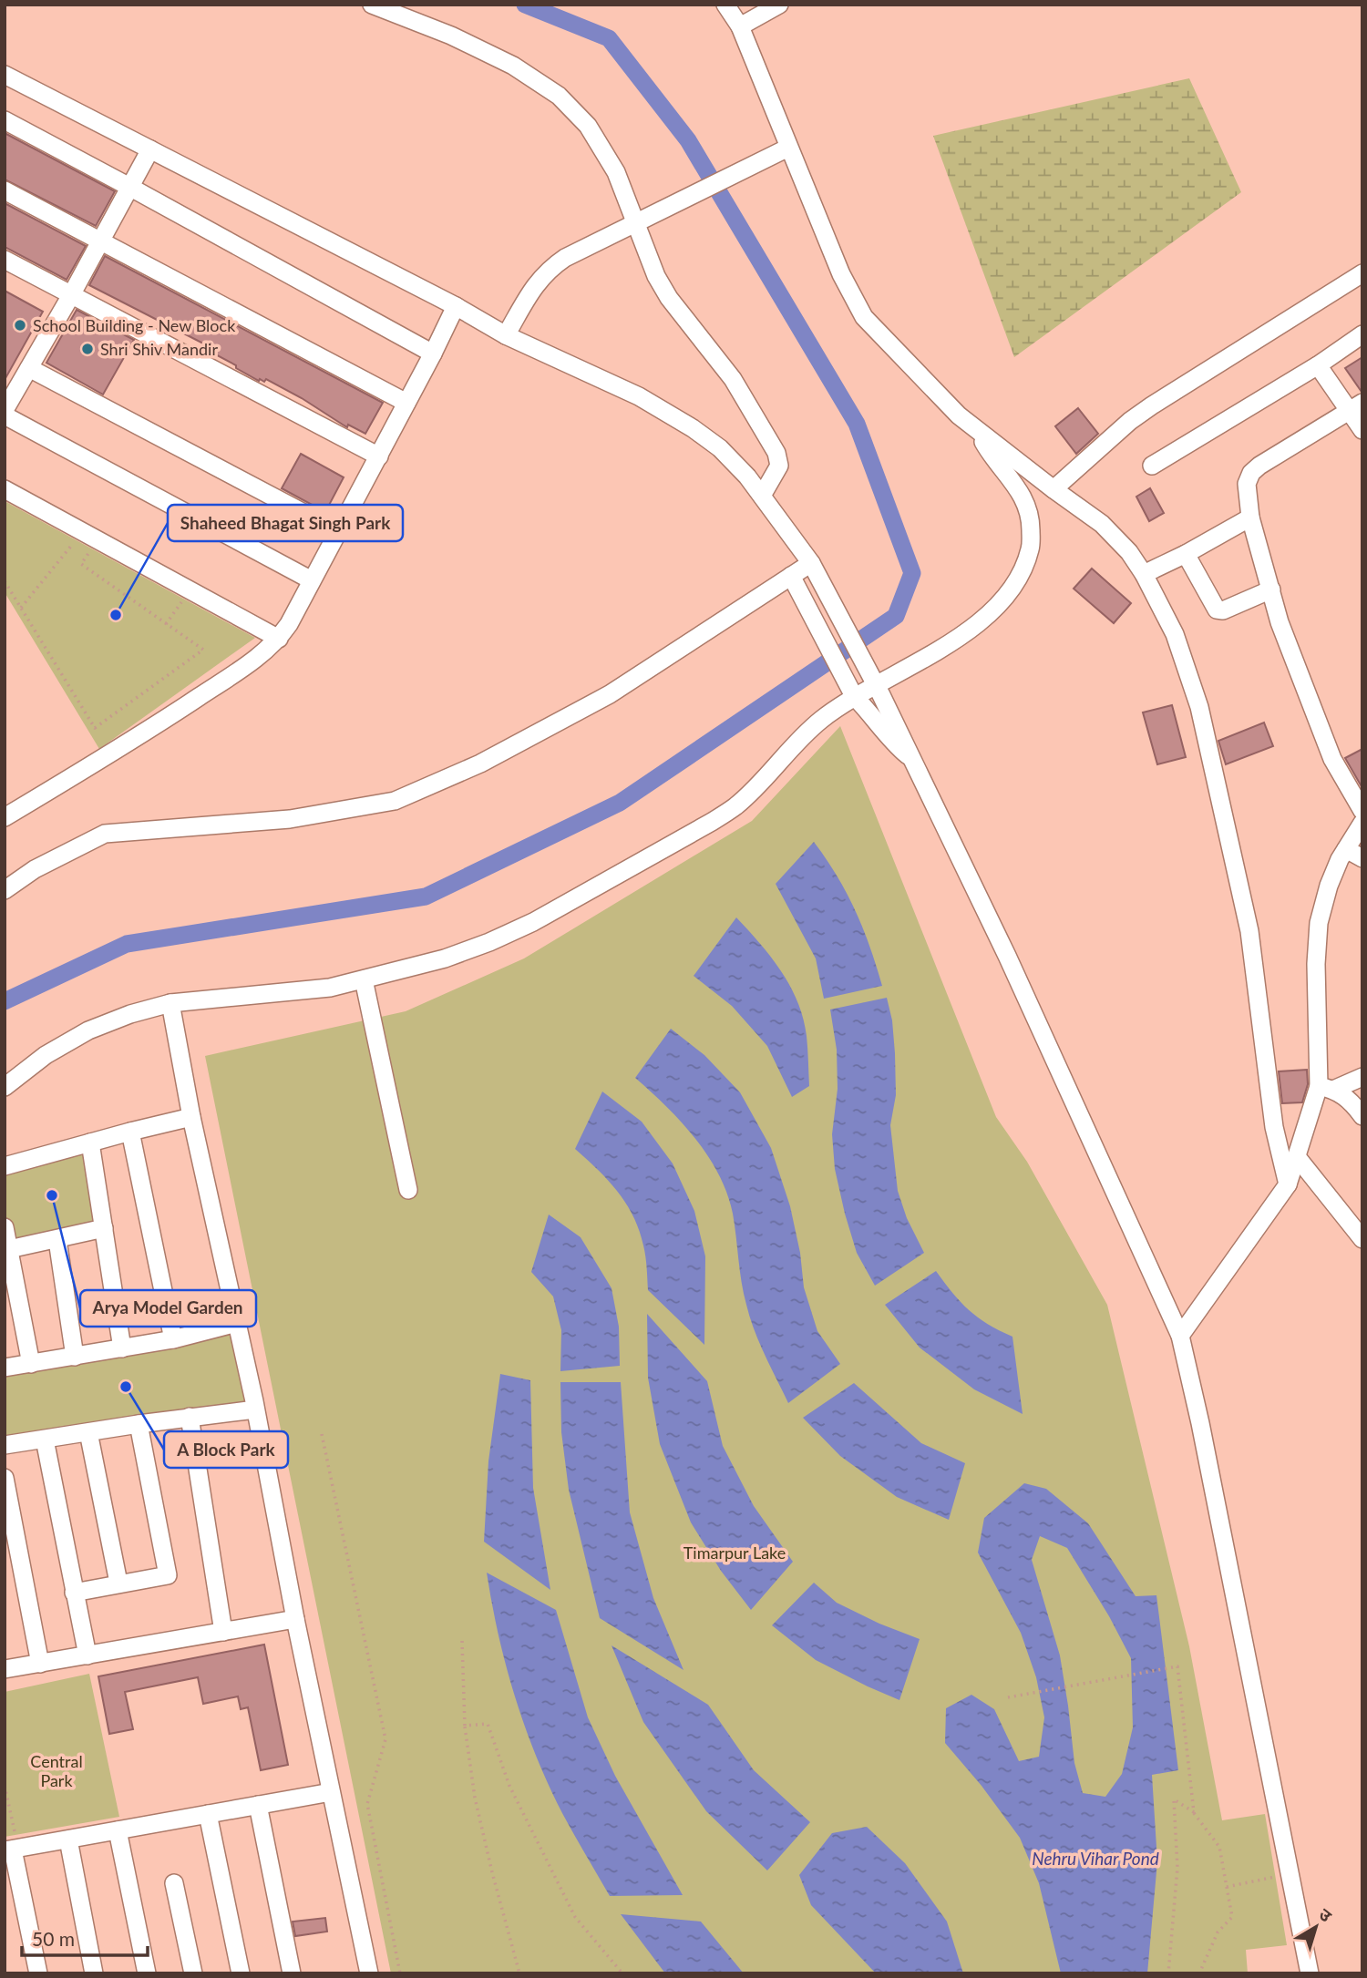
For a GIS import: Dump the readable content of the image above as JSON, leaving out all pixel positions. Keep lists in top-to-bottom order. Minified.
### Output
{"water":["Nehru Vihar Pond"],"parks":["Timarpur Lake","Central Park"],"places":["School Building - New Block","Shri Shiv Mandir","Shaheed Bhagat Singh Park","Arya Model Garden","A Block Park"],"scale_bar":"50 m","north":"top right"}
